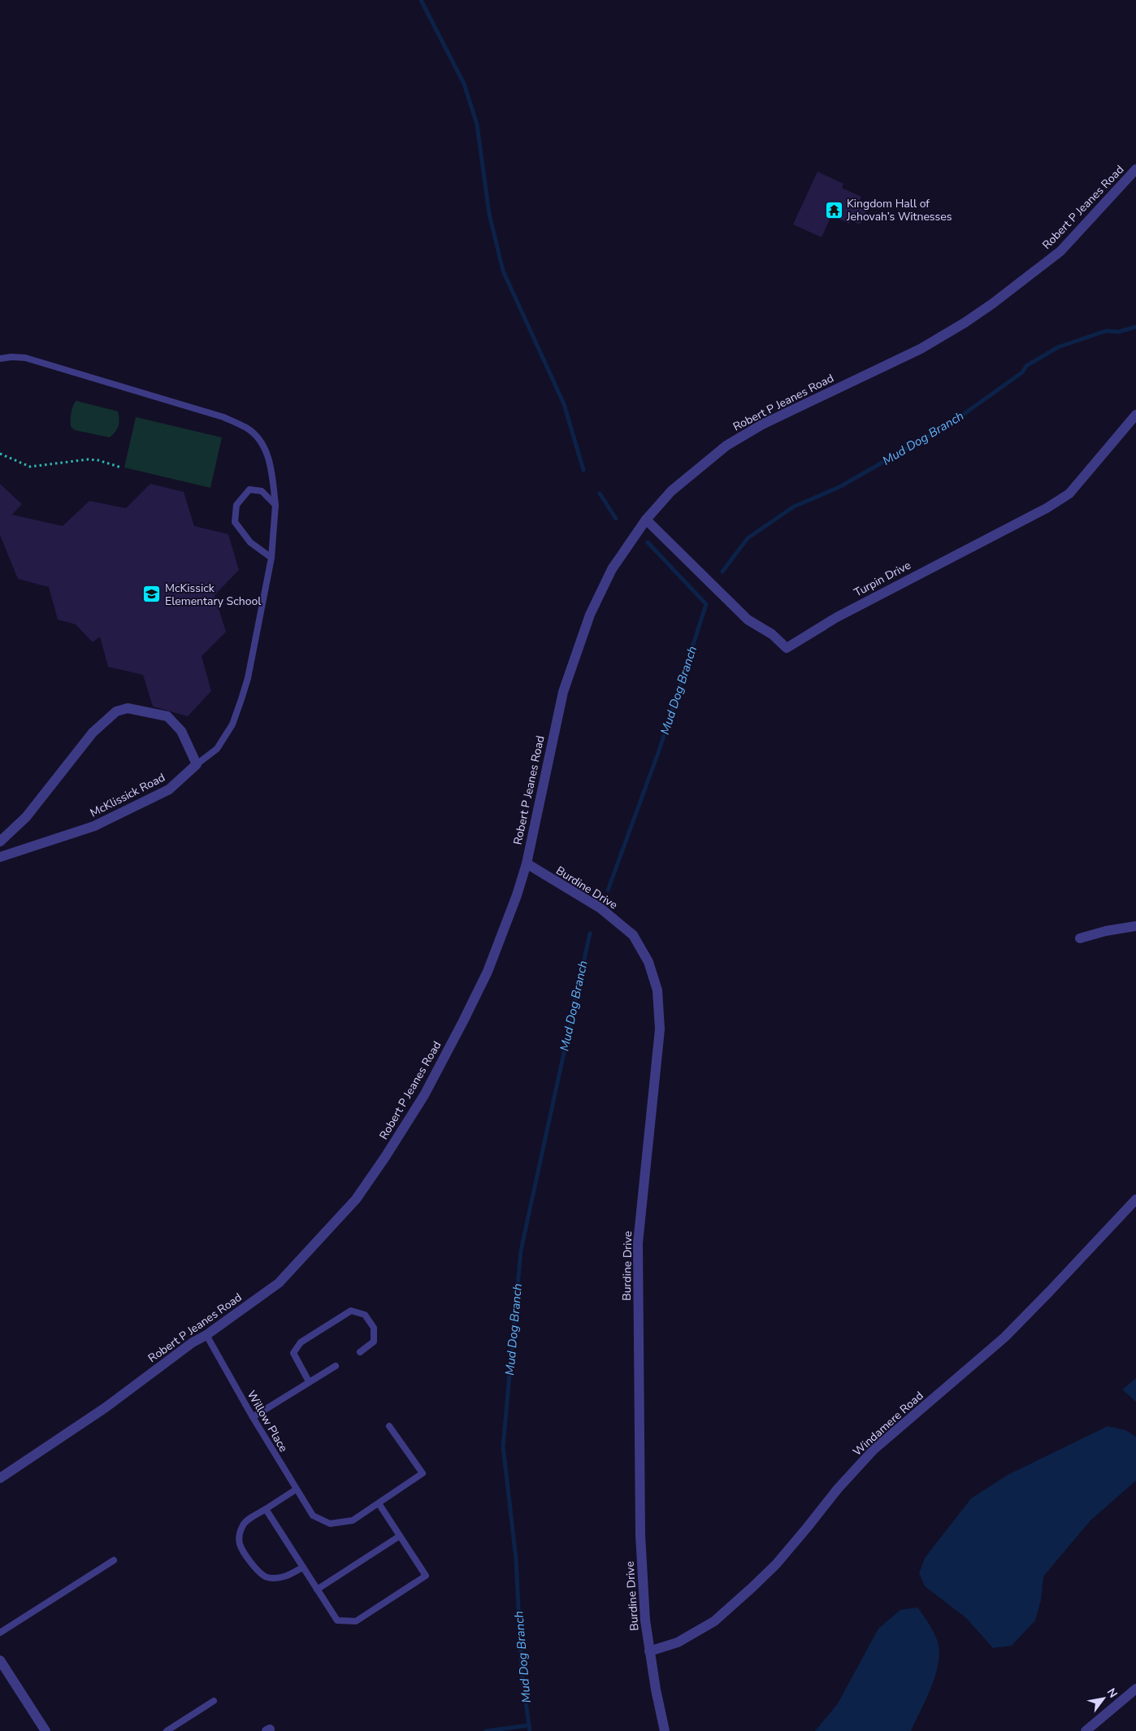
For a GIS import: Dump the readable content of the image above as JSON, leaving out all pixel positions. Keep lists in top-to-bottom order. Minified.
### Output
{"streets":{"street":["Robert P Jeanes Road","Turpin Drive","McKlissick Road","Burdine Drive","Windamere Road"],"lane":["Willow Place"]},"crossings":[["Robert P Jeanes Road","Turpin Drive"],["Robert P Jeanes Road","Burdine Drive"],["Robert P Jeanes Road","Willow Place"],["Burdine Drive","Windamere Road"]],"water":["Mud Dog Branch"],"places":{"temple":["Kingdom Hall of Jehovah’s Witnesses"],"school or university":["McKissick Elementary School"]},"north":"top right"}
